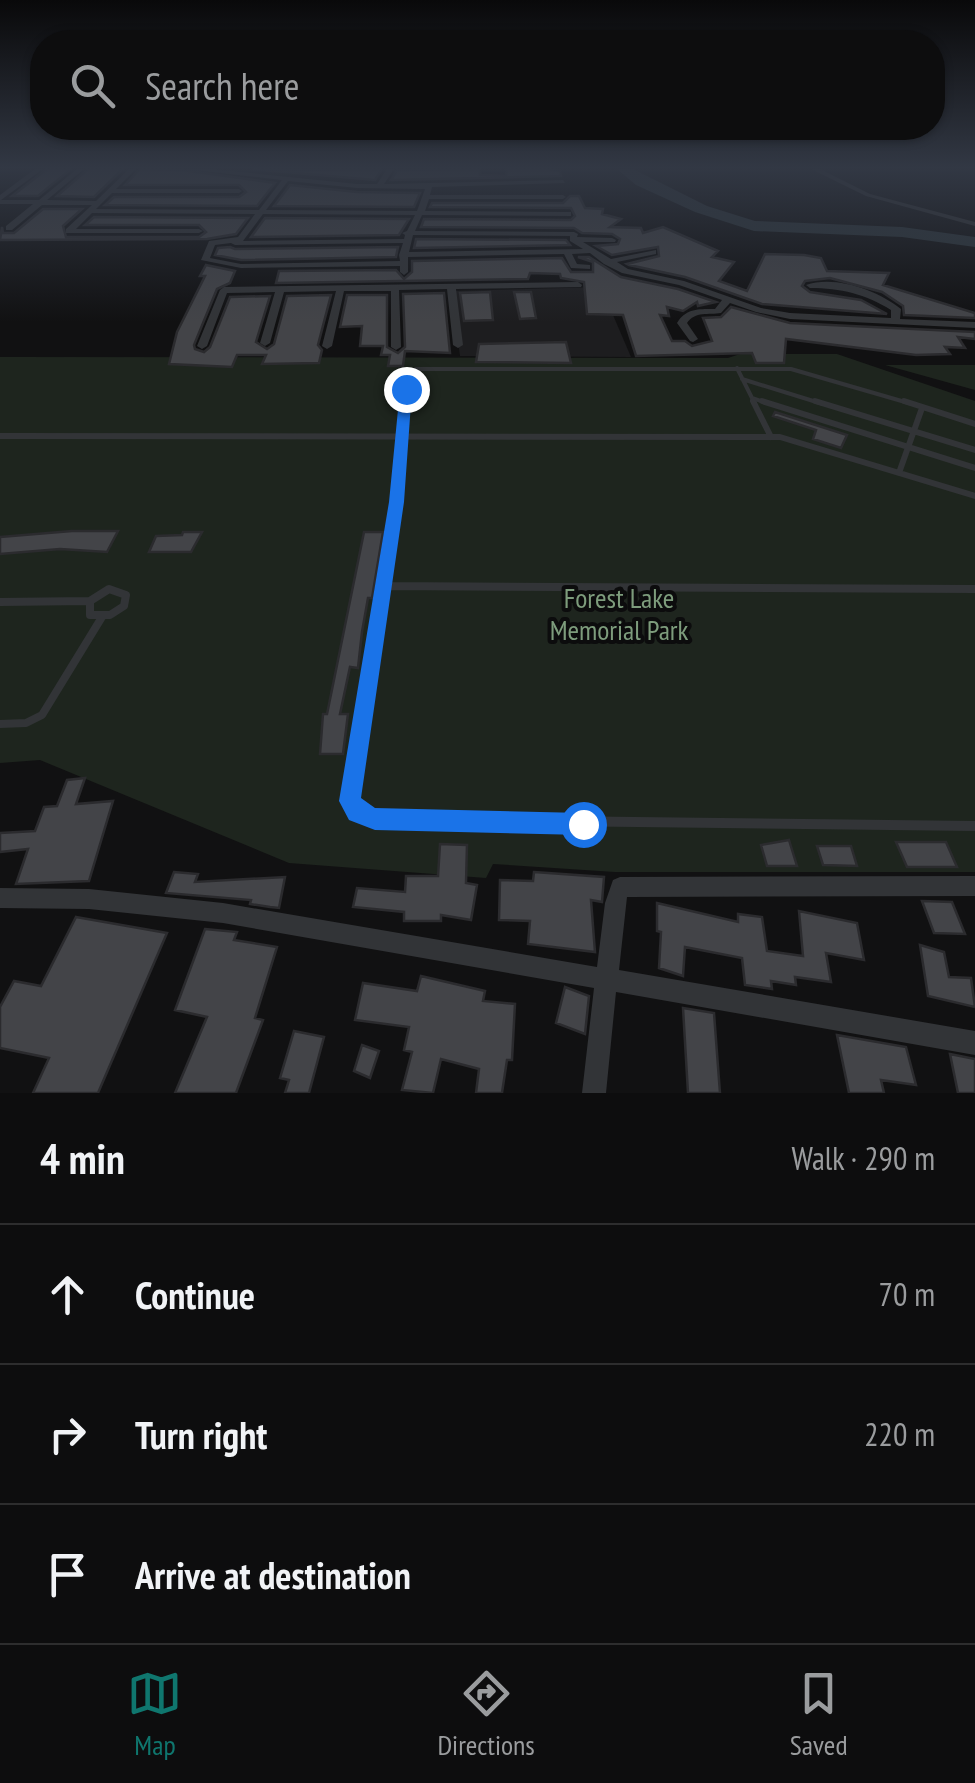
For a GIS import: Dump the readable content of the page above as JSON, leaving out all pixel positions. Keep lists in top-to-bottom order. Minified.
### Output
{"parks":["Forest Lake Memorial Park"],"page":{"search":"Search here","heading":["4 min","Walk · 290 m"],"list":[["Continue","70 m"],["Turn right","220 m"],"Arrive at destination"],"nav":["Map","Directions","Saved"]}}
